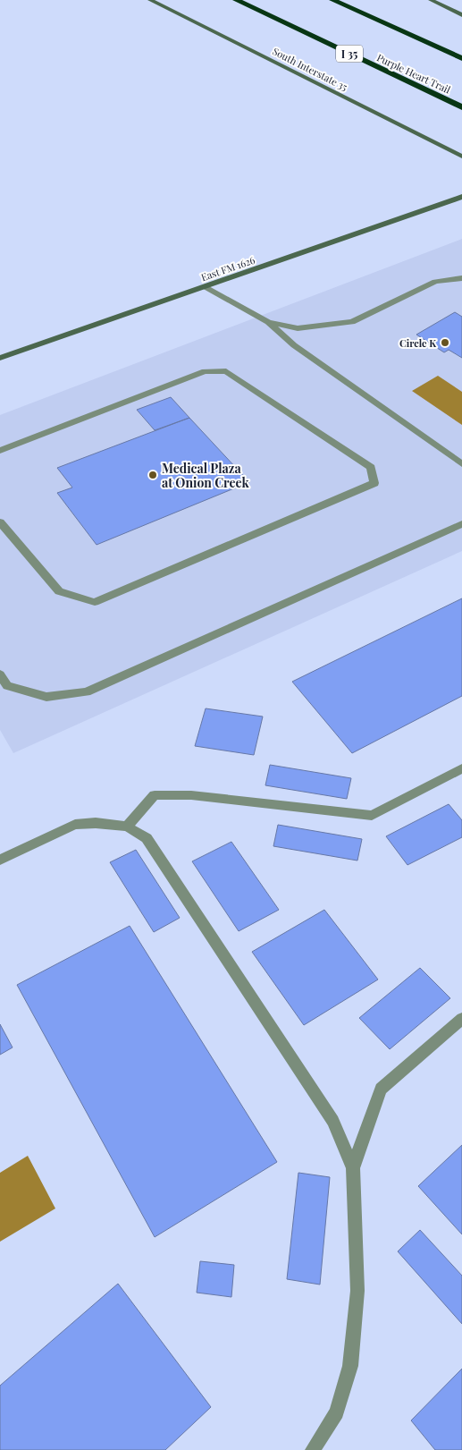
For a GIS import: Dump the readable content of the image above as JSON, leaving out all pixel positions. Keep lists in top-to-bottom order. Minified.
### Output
{"streets":{"highway":["I 35","Purple Heart Trail"],"main road":["South Interstate 35","East FM 1626"]},"places":["Circle K","Medical Plaza at Onion Creek"]}
